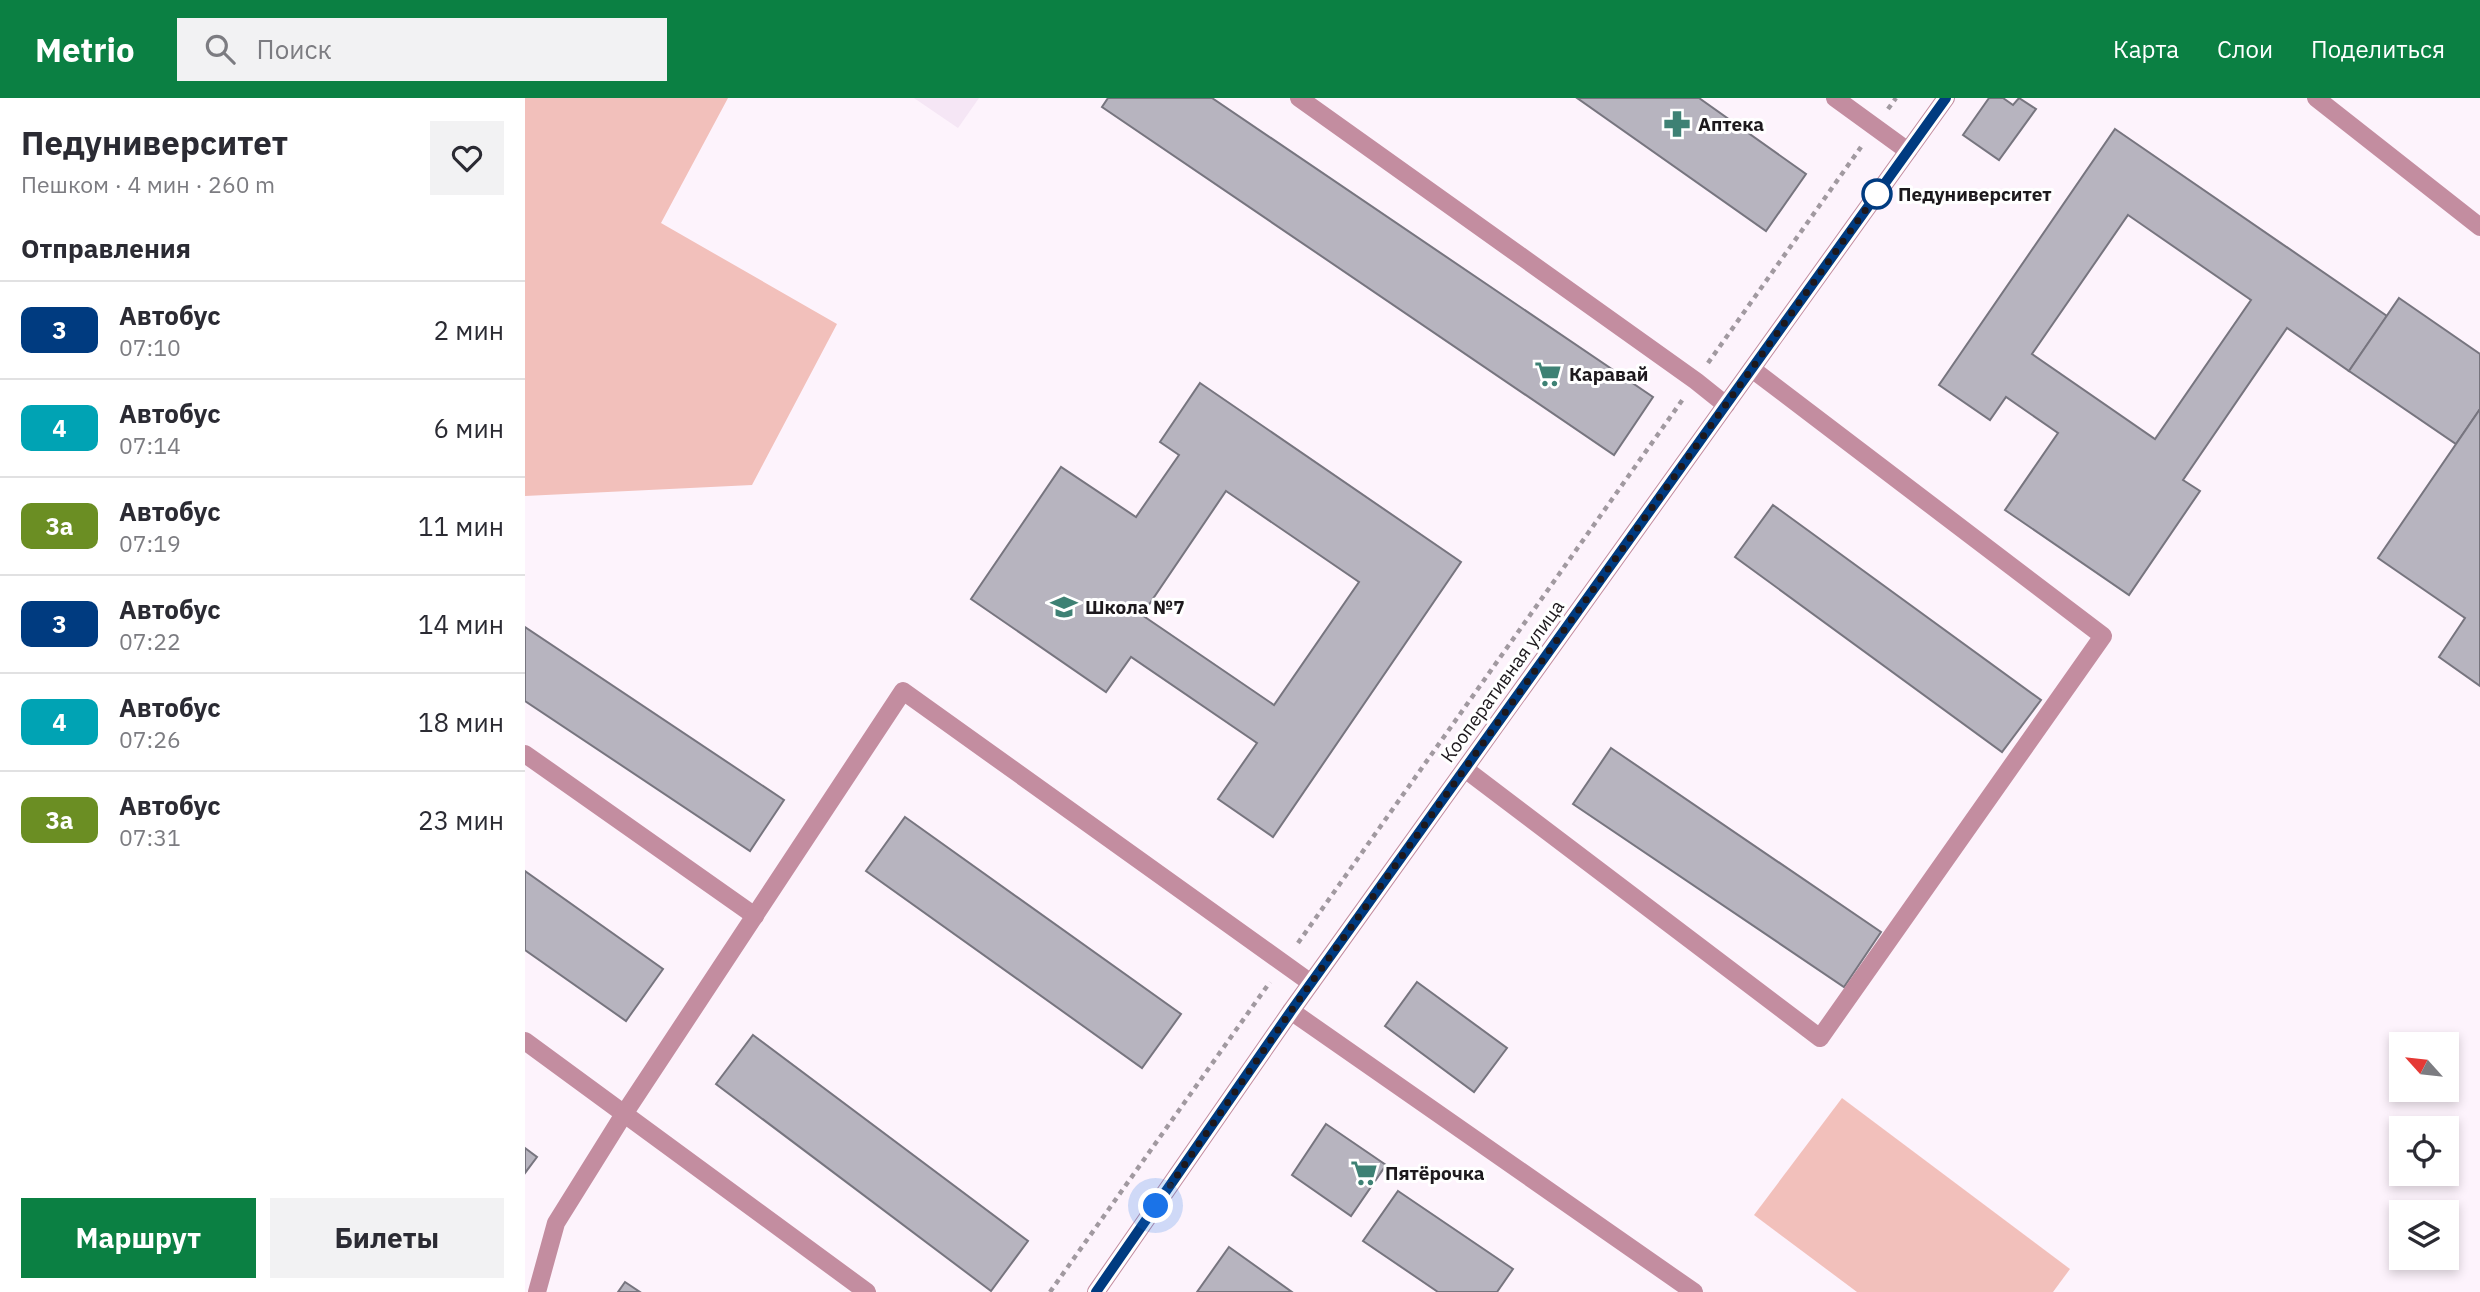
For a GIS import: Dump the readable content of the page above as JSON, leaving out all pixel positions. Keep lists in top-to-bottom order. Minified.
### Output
{"streets":{"street":["Кооперативная улица"]},"places":{"pharmacy":["Аптека"],"other":["Педуниверситет"],"supermarket":["Каравай","Пятёрочка"],"school or university":["Школа №7"]},"lines":["bus line 3"],"north":"top left","page":{"header":"Metrio","search":"Поиск","nav":["Карта","Слои","Поделиться"],"heading":[["Педуниверситет","Пешком · 4 мин · 260 m"],"Отправления"],"list":[{"mark":"3","name":"Автобус","note":"07:10","value":"2 мин"},{"mark":"4","name":"Автобус","note":"07:14","value":"6 мин"},{"mark":"3а","name":"Автобус","note":"07:19","value":"11 мин"},{"mark":"3","name":"Автобус","note":"07:22","value":"14 мин"},{"mark":"4","name":"Автобус","note":"07:26","value":"18 мин"},{"mark":"3а","name":"Автобус","note":"07:31","value":"23 мин"}],"buttons":["Маршрут","Билеты"]}}
